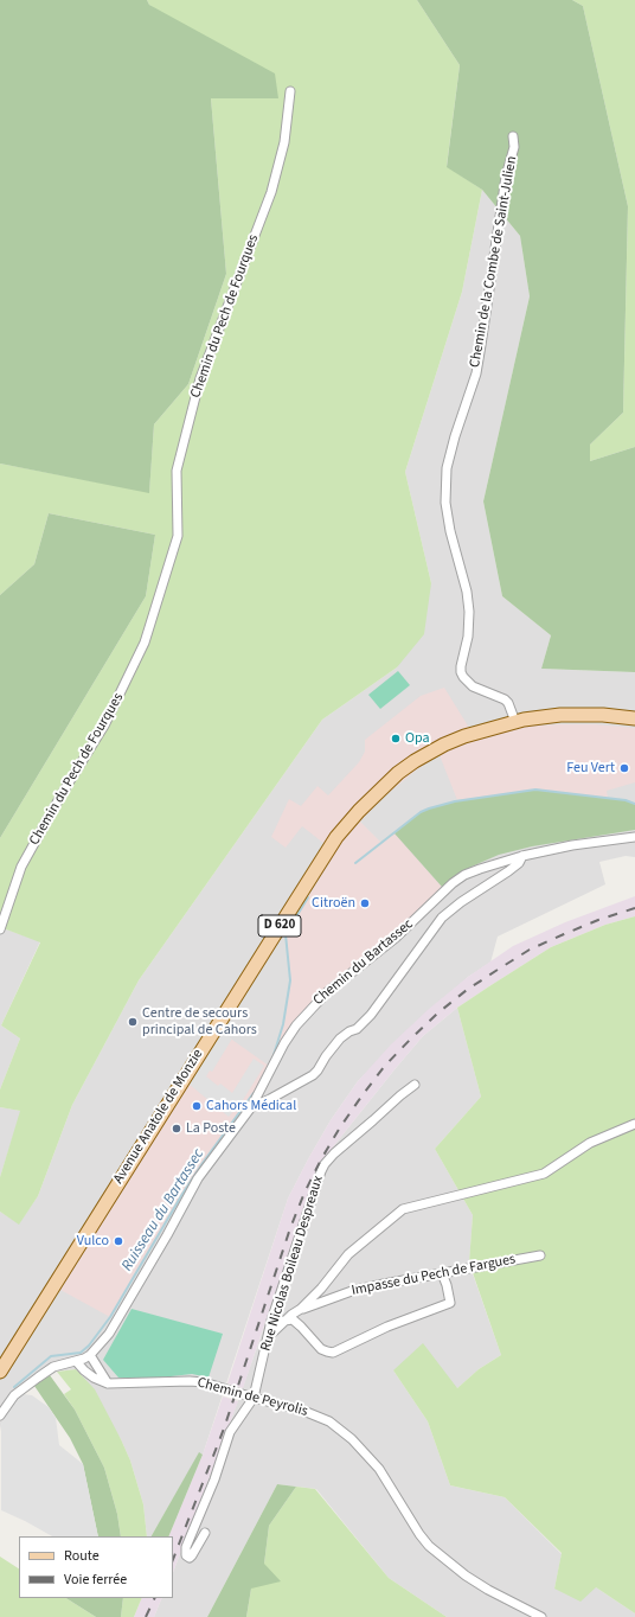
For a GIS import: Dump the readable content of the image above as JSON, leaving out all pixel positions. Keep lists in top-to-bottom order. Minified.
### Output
{"streets":{"main road":["D 620","Avenue Anatole de Monzie"],"street":["Chemin de la Combe de Saint-Julien","Chemin du Pech de Fourques","Chemin du Bartassec","Rue Nicolas Boileau Despreaux","Impasse du Pech de Fargues","Chemin de Peyrolis"]},"crossings":[["Chemin de la Combe de Saint-Julien","Avenue Anatole de Monzie"],["Chemin du Bartassec","Chemin de Peyrolis"],["Rue Nicolas Boileau Despreaux","Chemin de Peyrolis"]],"water":["Ruisseau du Bartassec"],"places":["Opa","Feu Vert","Citroën","Centre de secours principal de Cahors","Cahors Médical","La Poste","Vulco"],"legend":["Route","Voie ferrée"]}
